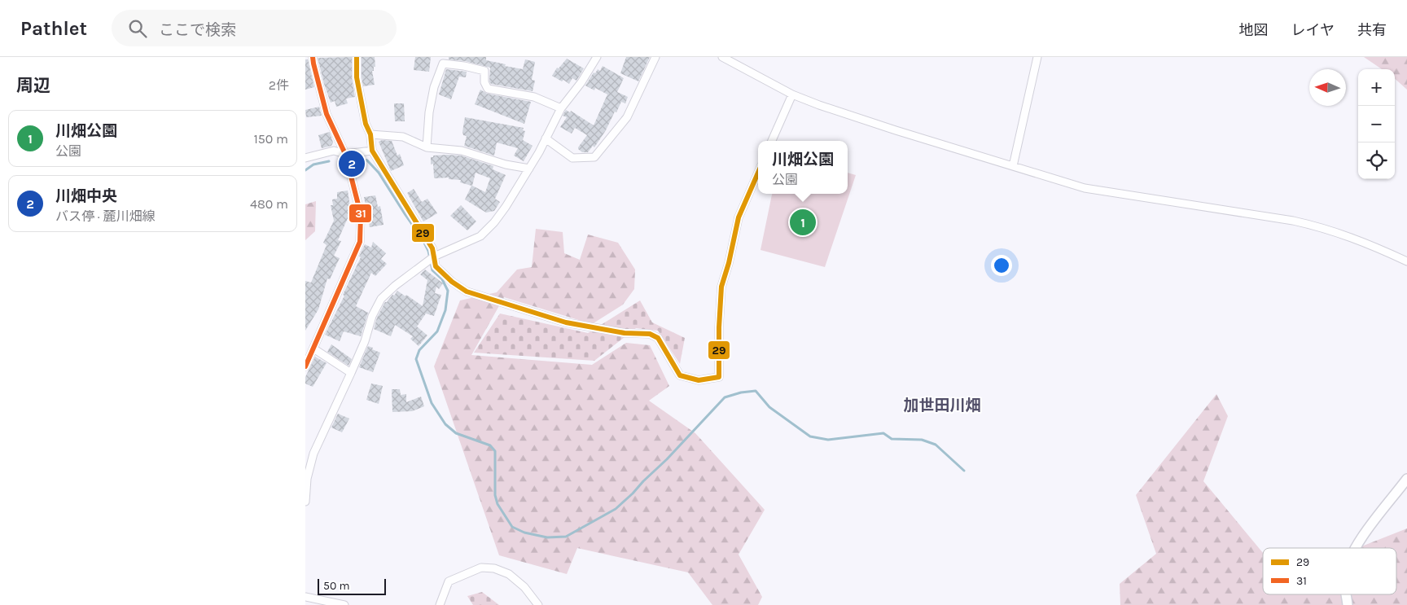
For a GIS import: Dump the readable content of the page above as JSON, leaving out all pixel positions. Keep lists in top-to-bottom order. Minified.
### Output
{"districts":["加世田川畑"],"lines":["transit line 29","transit line 31"],"legend":["29","31"],"scale_bar":"50 m","north":"left","page":{"header":"Pathlet","search":"ここで検索","nav":["地図","レイヤ","共有"],"heading":["周辺","2件"],"map_buttons":["+","−"],"list":[{"mark":"1","name":"川畑公園","note":"公園","value":"150 m"},{"mark":"2","name":"川畑中央","note":"バス停 · 麓川畑線","value":"480 m"}],"popup":["川畑公園","公園"],"pins":["2","1"],"scale":"50 m"}}
